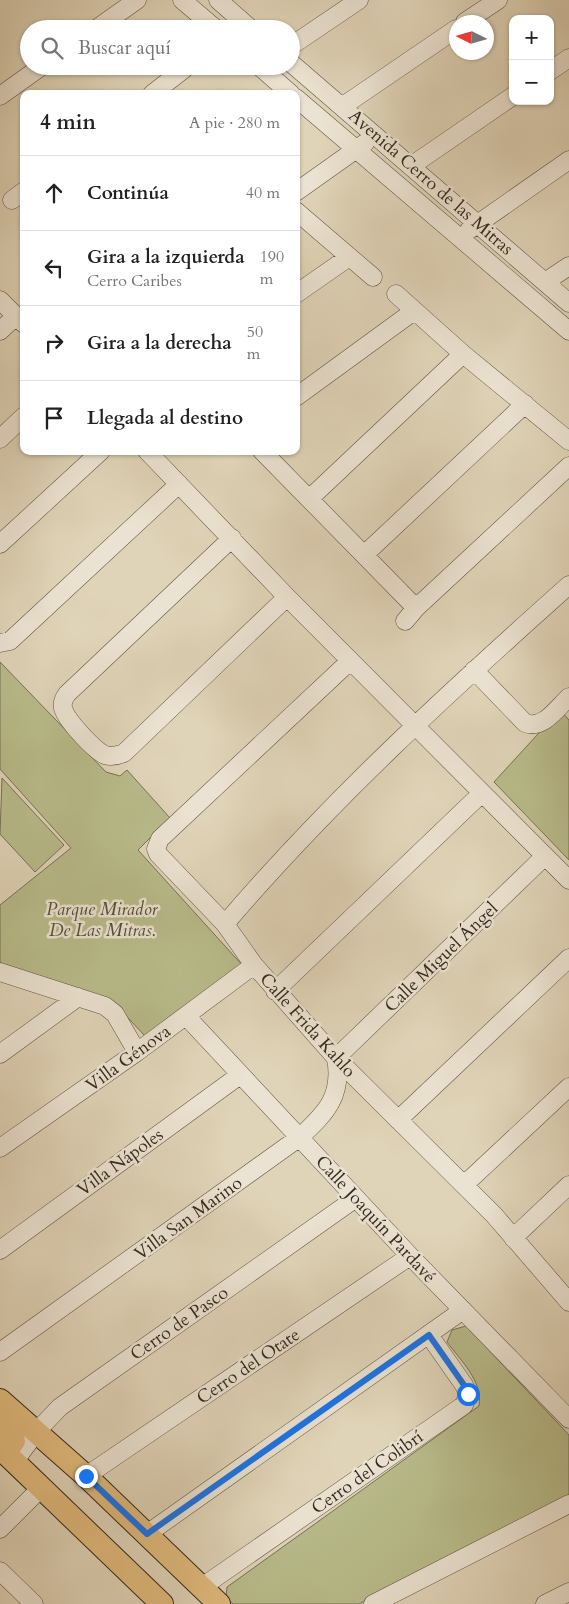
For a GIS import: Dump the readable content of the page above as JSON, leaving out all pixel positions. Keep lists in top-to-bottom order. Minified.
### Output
{"streets":{"street":["Avenida Cerro de las Mitras","Calle Miguel Ángel","Calle Frida Kahlo","Villa Génova","Villa Nápoles","Villa San Marino","Calle Joaquín Pardavé","Cerro de Pasco","Cerro del Otate","Cerro del Colibrí"]},"crossings":[["Calle Miguel Ángel","Calle Frida Kahlo"],["Calle Miguel Ángel","Villa San Marino"],["Calle Frida Kahlo","Villa Génova"],["Calle Frida Kahlo","Villa San Marino"],["Villa Génova","Calle Joaquín Pardavé"],["Villa Nápoles","Calle Joaquín Pardavé"],["Villa San Marino","Calle Joaquín Pardavé"],["Calle Joaquín Pardavé","Cerro de Pasco"],["Calle Joaquín Pardavé","Cerro del Otate"]],"parks":["Parque Mirador De Las Mitras."],"north":"left","page":{"map_buttons":["+","−"],"search":"Buscar aquí","heading":["4 min","A pie · 280 m"],"list":[["Continúa","40 m"],["Gira a la izquierda","Cerro Caribes","190 m"],["Gira a la derecha","50 m"],"Llegada al destino"]}}
